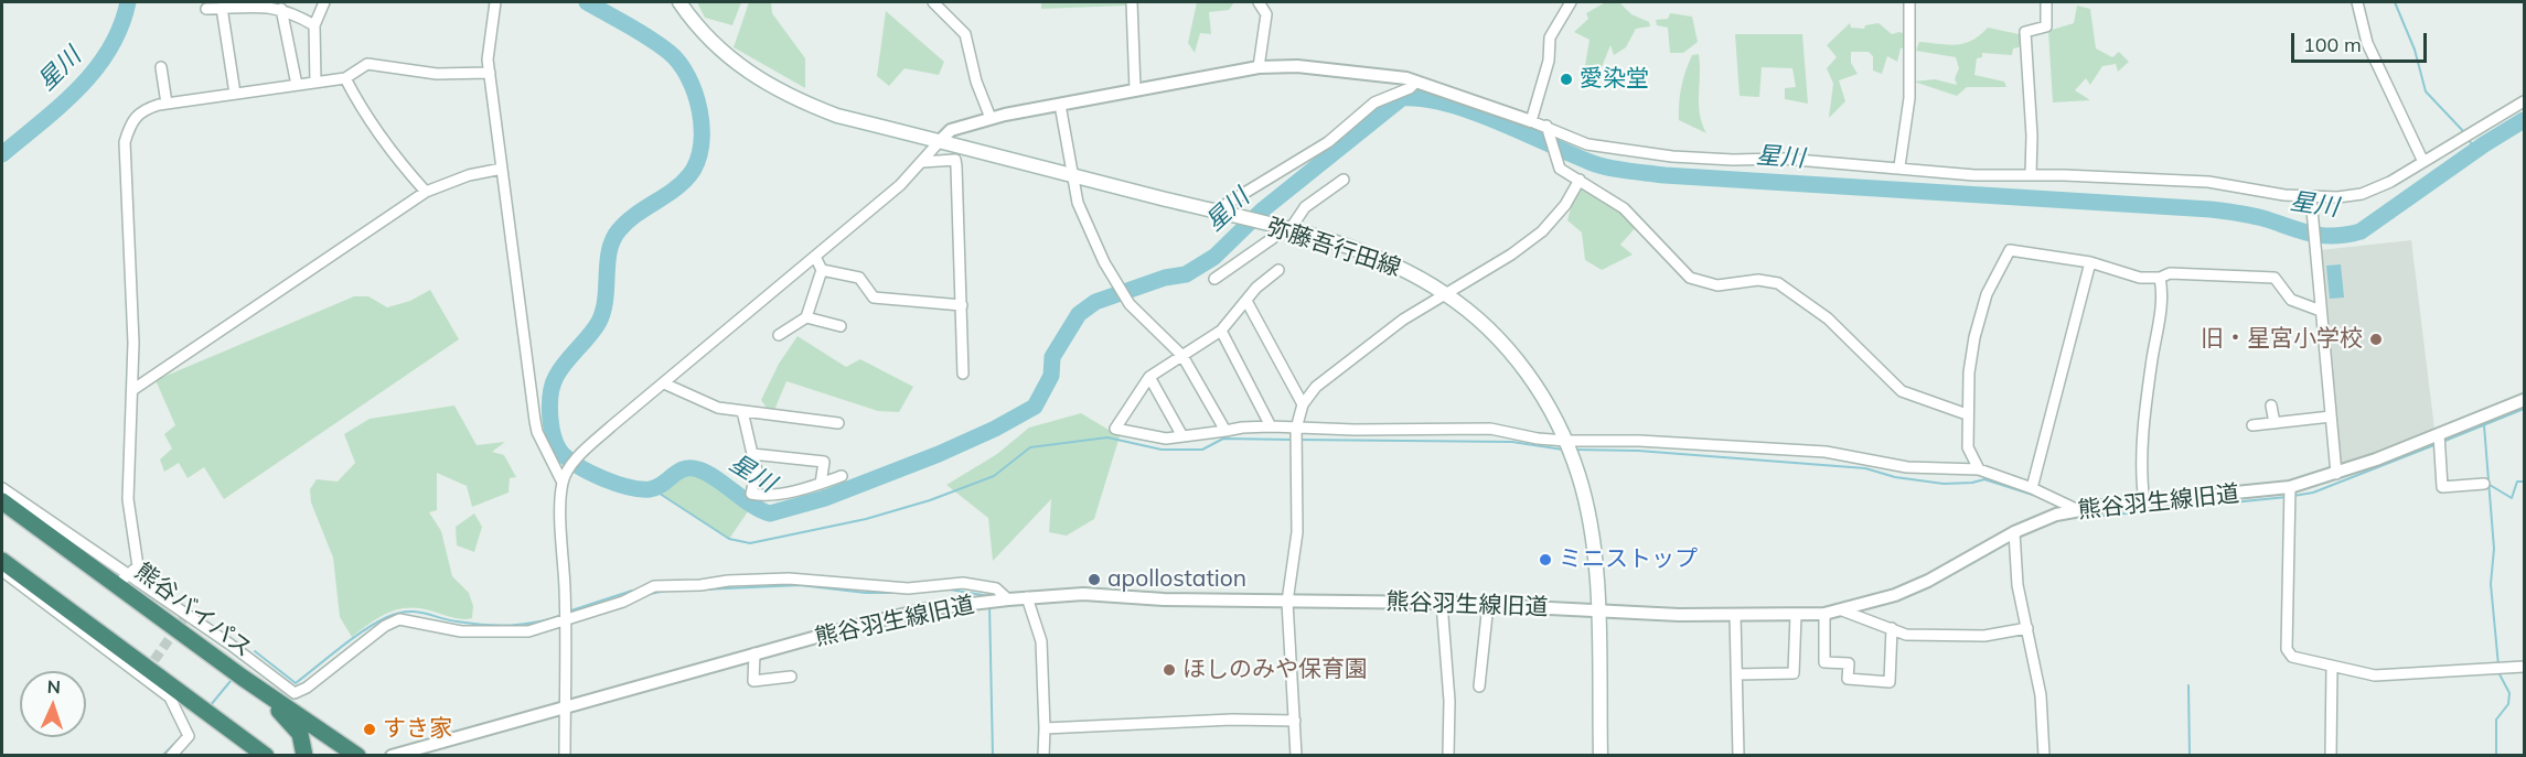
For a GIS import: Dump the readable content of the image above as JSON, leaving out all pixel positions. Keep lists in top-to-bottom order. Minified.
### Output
{"streets":{"highway":["熊谷バイパス"],"main road":["弥藤吾行田線"],"street":["熊谷羽生線旧道"]},"crossings":[["弥藤吾行田線","熊谷羽生線旧道"]],"water":["星川"],"places":["愛染堂","旧・星宮小学校","ミニストップ","apollostation","ほしのみや保育園","すき家"],"scale_bar":"100 m","north":"top"}
